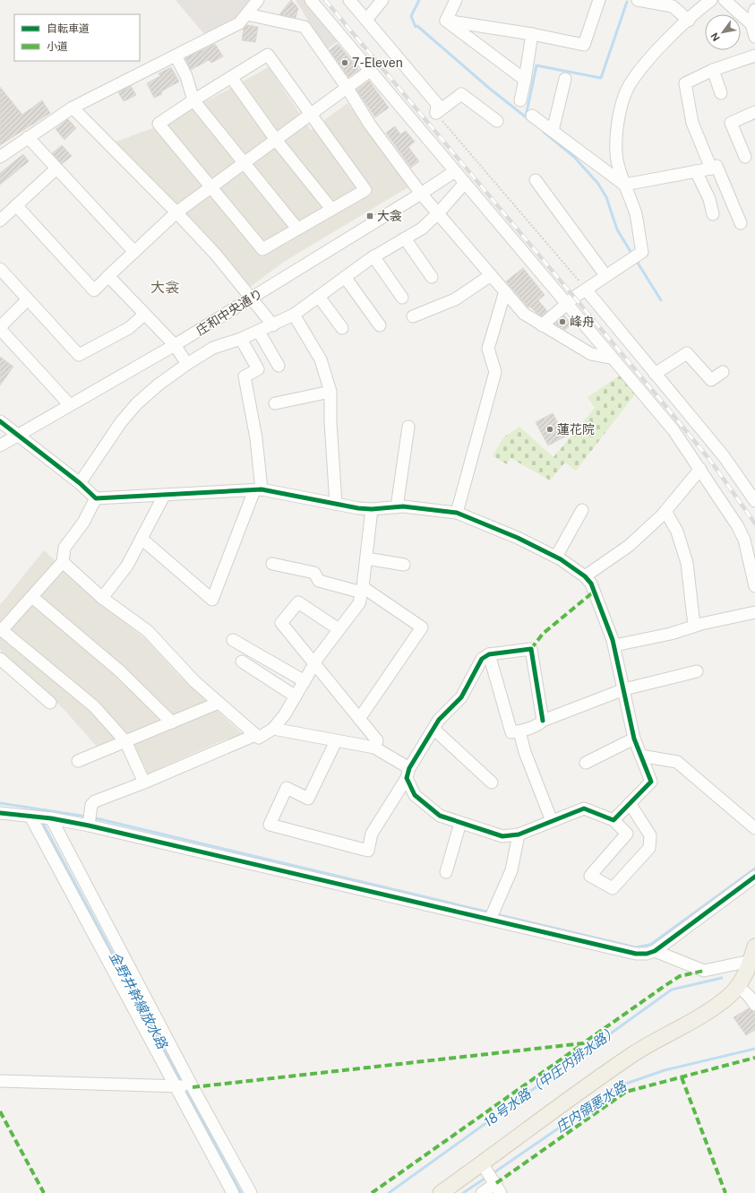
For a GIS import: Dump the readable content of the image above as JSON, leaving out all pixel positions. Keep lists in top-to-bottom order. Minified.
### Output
{"streets":{"street":["庄和中央通り"]},"districts":["大衾"],"water":["金野井幹線放水路","18号水路（中庄内排水路）","庄内領悪水路"],"places":{"other":["7-Eleven","峰舟","蓮花院"],"transit":["大衾"]},"legend":["自転車道","小道"],"north":"bottom left"}
